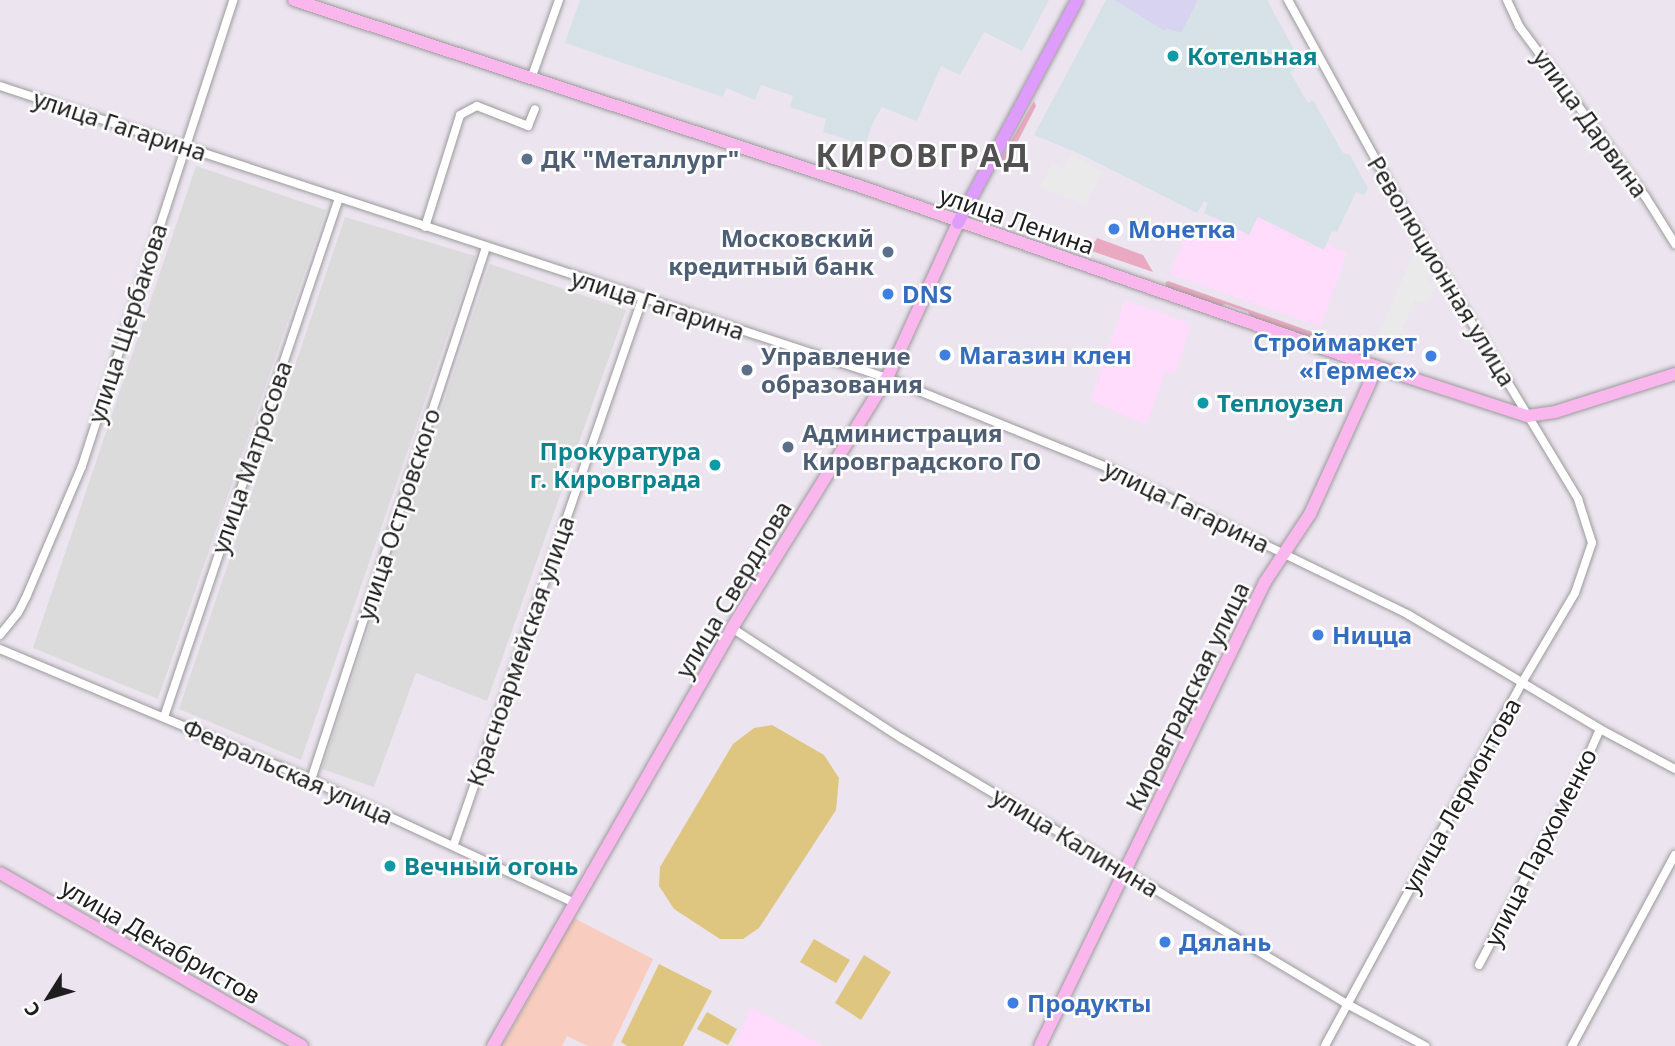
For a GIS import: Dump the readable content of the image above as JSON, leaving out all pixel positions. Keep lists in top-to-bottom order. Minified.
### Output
{"streets":{"main road":["улица Ленина","улица Свердлова","Кировградская улица","улица Декабристов"],"street":["улица Дарвина","улица Гагарина","Революционная улица","улица Щербакова","улица Матросова","улица Островского","Красноармейская улица","Февральская улица","улица Лермонтова","улица Калинина","улица Пархоменко"]},"crossings":[["улица Гагарина","улица Щербакова"],["улица Гагарина","улица Матросова"],["улица Гагарина","улица Островского"],["улица Гагарина","улица Свердлова"],["улица Гагарина","Красноармейская улица"],["улица Гагарина","Кировградская улица"],["улица Гагарина","улица Лермонтова"],["улица Гагарина","улица Пархоменко"],["улица Ленина","Революционная улица"],["улица Ленина","улица Свердлова"],["улица Ленина","Кировградская улица"],["Революционная улица","улица Лермонтова"],["улица Матросова","Февральская улица"],["улица Островского","Февральская улица"],["улица Свердлова","Февральская улица"],["улица Свердлова","улица Калинина"],["Красноармейская улица","Февральская улица"],["Кировградская улица","улица Калинина"],["улица Лермонтова","улица Калинина"]],"districts":["КИРОВГРАД"],"places":["Котельная","ДК \"Металлург\"","Монетка","Московский кредитный банк","DNS","Магазин клен","Строймаркет «Гермес»","Управление образования","Теплоузел","Администрация Кировградского ГО","Прокуратура г. Кировграда","Ницца","Вечный огонь","Дялань","Продукты"],"north":"bottom left"}
